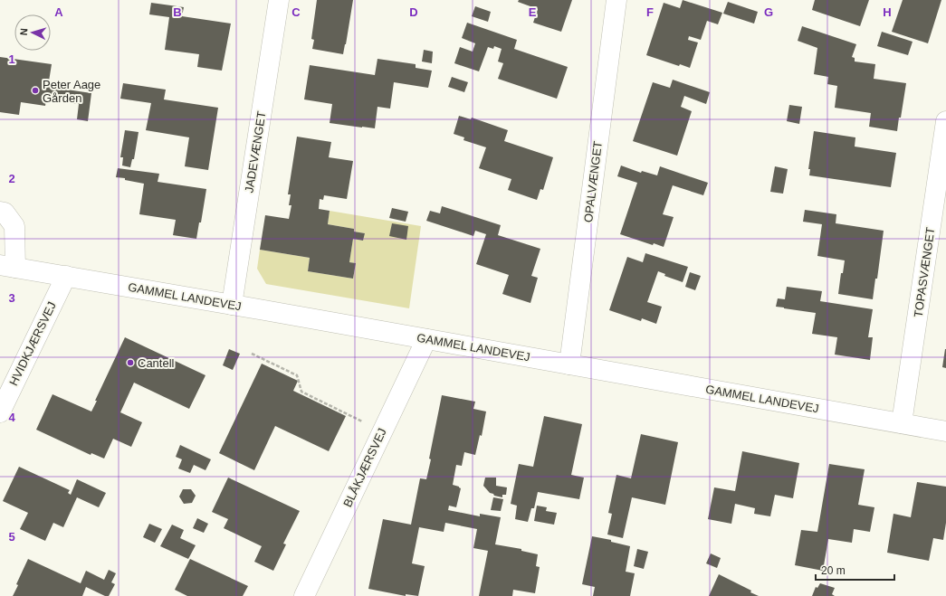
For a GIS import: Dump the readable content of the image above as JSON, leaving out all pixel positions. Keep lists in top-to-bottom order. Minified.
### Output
{"streets":{"street":["JADEVÆNGET","OPALVÆNGET","TOPASVÆNGET","GAMMEL LANDEVEJ","HVIDKJÆRSVEJ","BLÅKJÆRSVEJ"]},"crossings":[["JADEVÆNGET","GAMMEL LANDEVEJ"],["OPALVÆNGET","GAMMEL LANDEVEJ"],["TOPASVÆNGET","GAMMEL LANDEVEJ"],["GAMMEL LANDEVEJ","HVIDKJÆRSVEJ"],["GAMMEL LANDEVEJ","BLÅKJÆRSVEJ"]],"places":["Peter Aage Gården","Cantell"],"scale_bar":"20 m","north":"left","grid":{"columns":["A","B","C","D","E","F","G","H"],"rows":["1","2","3","4","5"]}}
